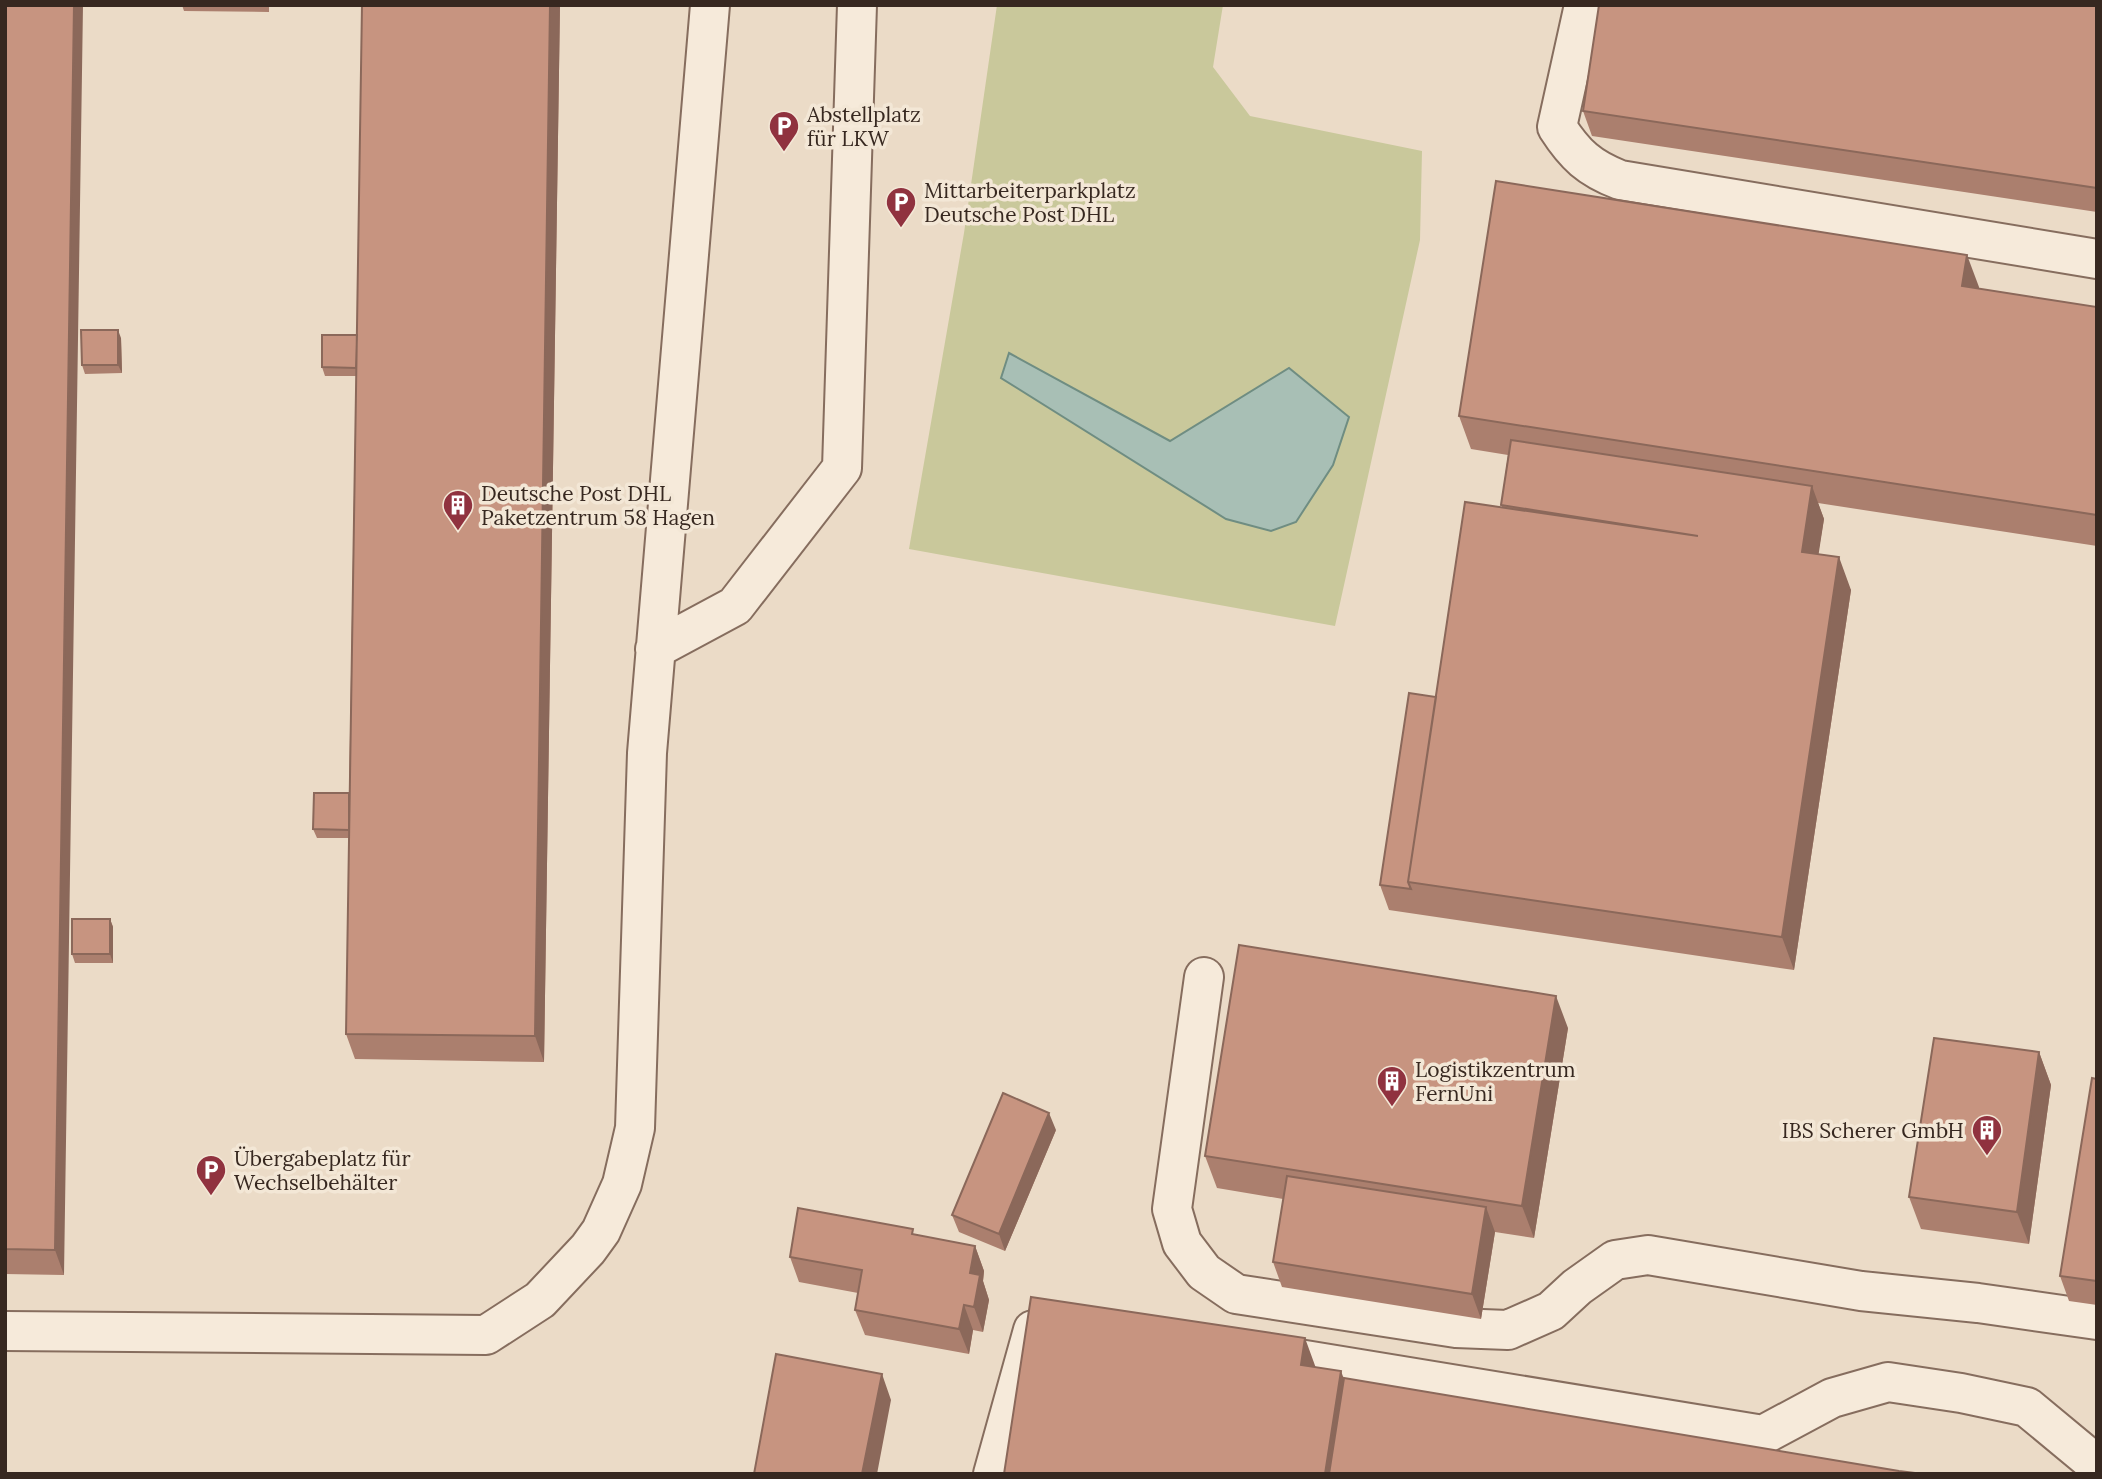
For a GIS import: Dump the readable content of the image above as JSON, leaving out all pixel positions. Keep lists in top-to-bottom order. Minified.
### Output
{"places":{"parking":["Abstellplatz für LKW","Mittarbeiterparkplatz Deutsche Post DHL","Übergabeplatz für Wechselbehälter"],"building":["Deutsche Post DHL Paketzentrum 58 Hagen","Logistikzentrum FernUni","IBS Scherer GmbH"]}}
